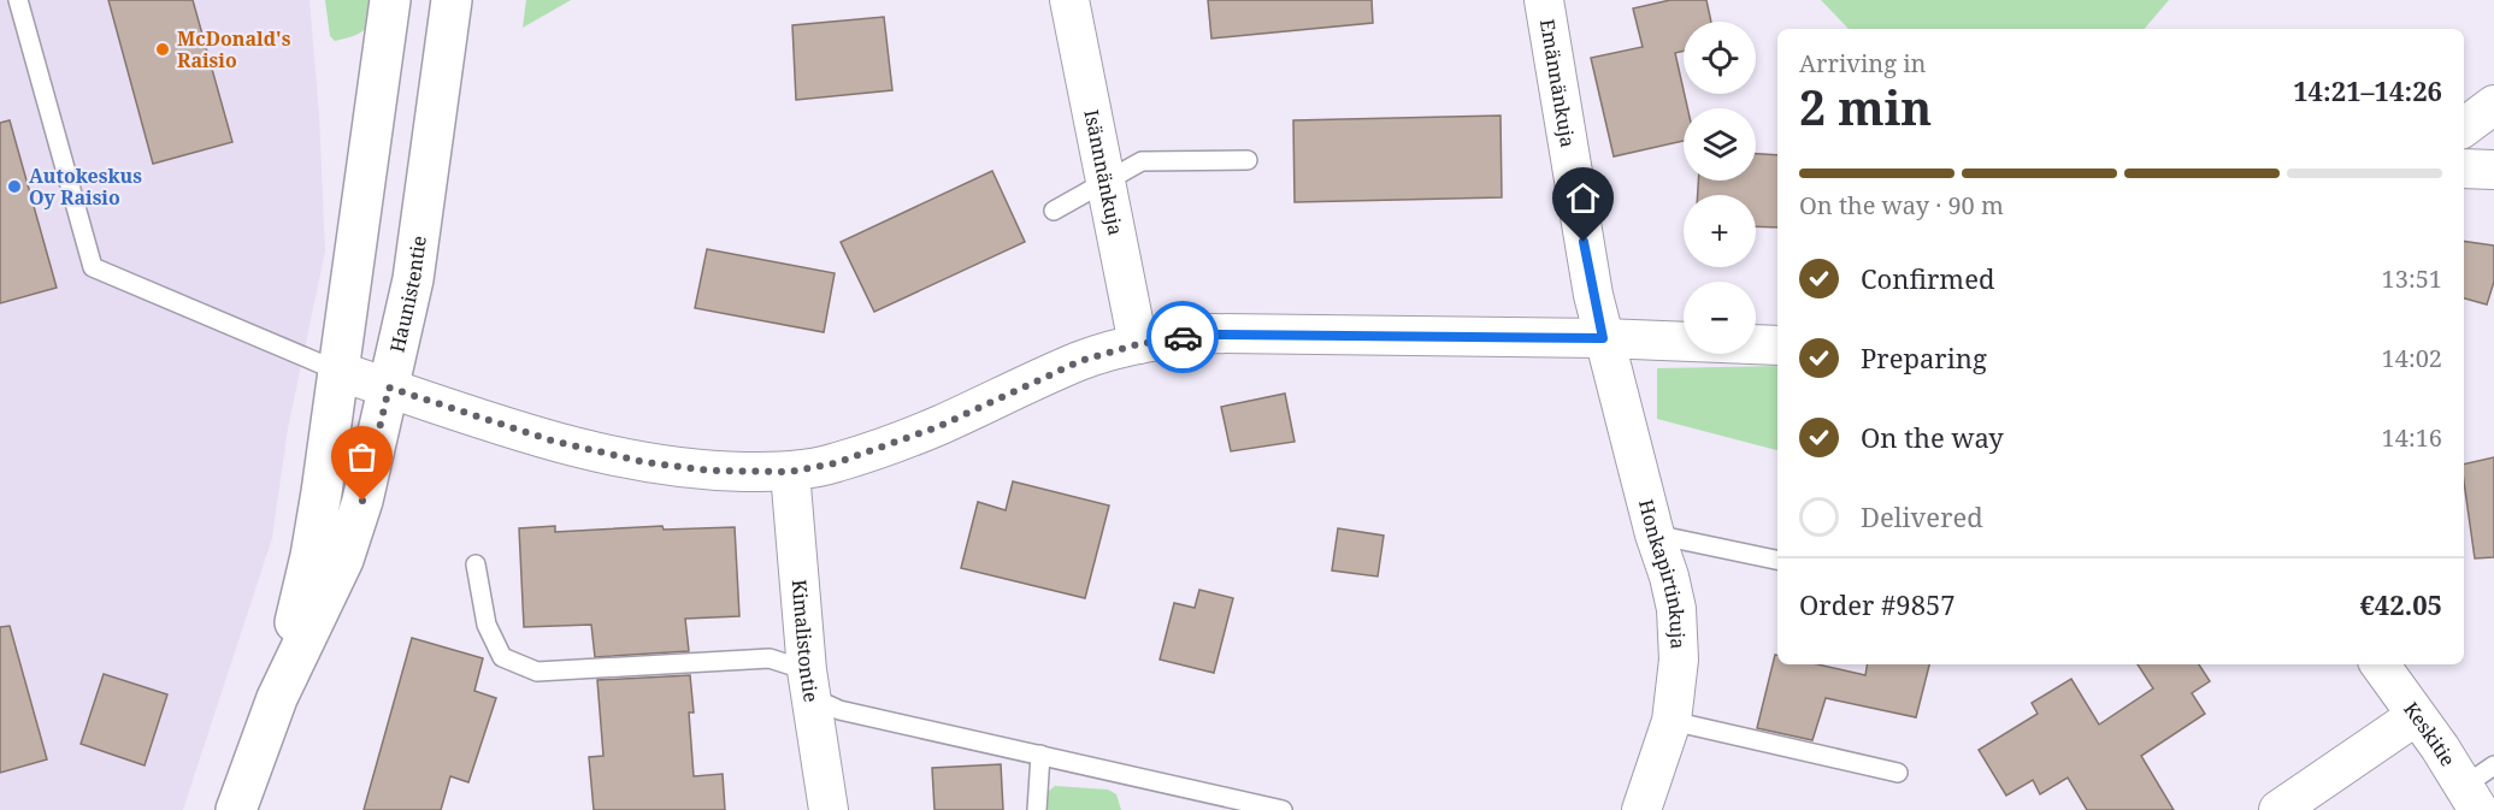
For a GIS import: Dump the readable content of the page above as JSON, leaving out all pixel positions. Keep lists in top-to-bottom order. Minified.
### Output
{"streets":{"street":["Emännänkuja","Isännnänkuja","Haunistentie","Honkapirtinkuja","Kimalistontie","Keskitie"]},"crossings":[["Emännänkuja","Honkapirtinkuja"]],"places":["McDonald's Raisio","Autokeskus Oy Raisio"],"page":{"map_buttons":["+","−"],"heading":["2 min","Arriving in","14:21–14:26"],"panel":["Order #9857","€42.05"],"bar":"On the way · 90 m","list":[["Confirmed","13:51"],["Preparing","14:02"],["On the way","14:16"],"Delivered"]}}
